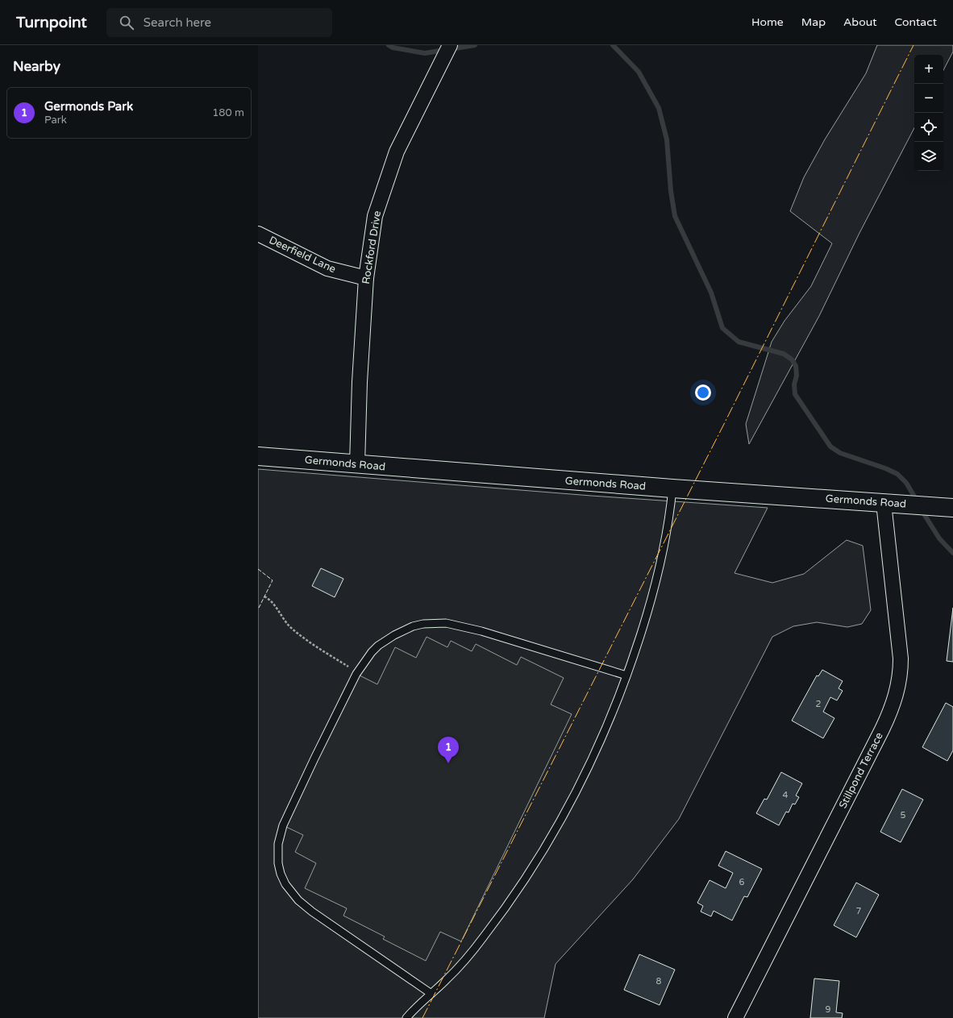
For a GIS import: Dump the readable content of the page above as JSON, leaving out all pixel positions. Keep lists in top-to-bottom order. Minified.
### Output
{"streets":{"street":["Rockford Drive","Deerfield Lane","Germonds Road","Stillpond Terrace"]},"crossings":[["Rockford Drive","Deerfield Lane"],["Rockford Drive","Germonds Road"],["Germonds Road","Stillpond Terrace"]],"house_numbers":["2","4","5","6","7","8","9"],"page":{"header":"Turnpoint","search":"Search here","nav":["Home","Map","About","Contact"],"heading":"Nearby","map_buttons":["+","−"],"list":[{"mark":"1","name":"Germonds Park","note":"Park","value":"180 m"}],"pins":"1"}}
